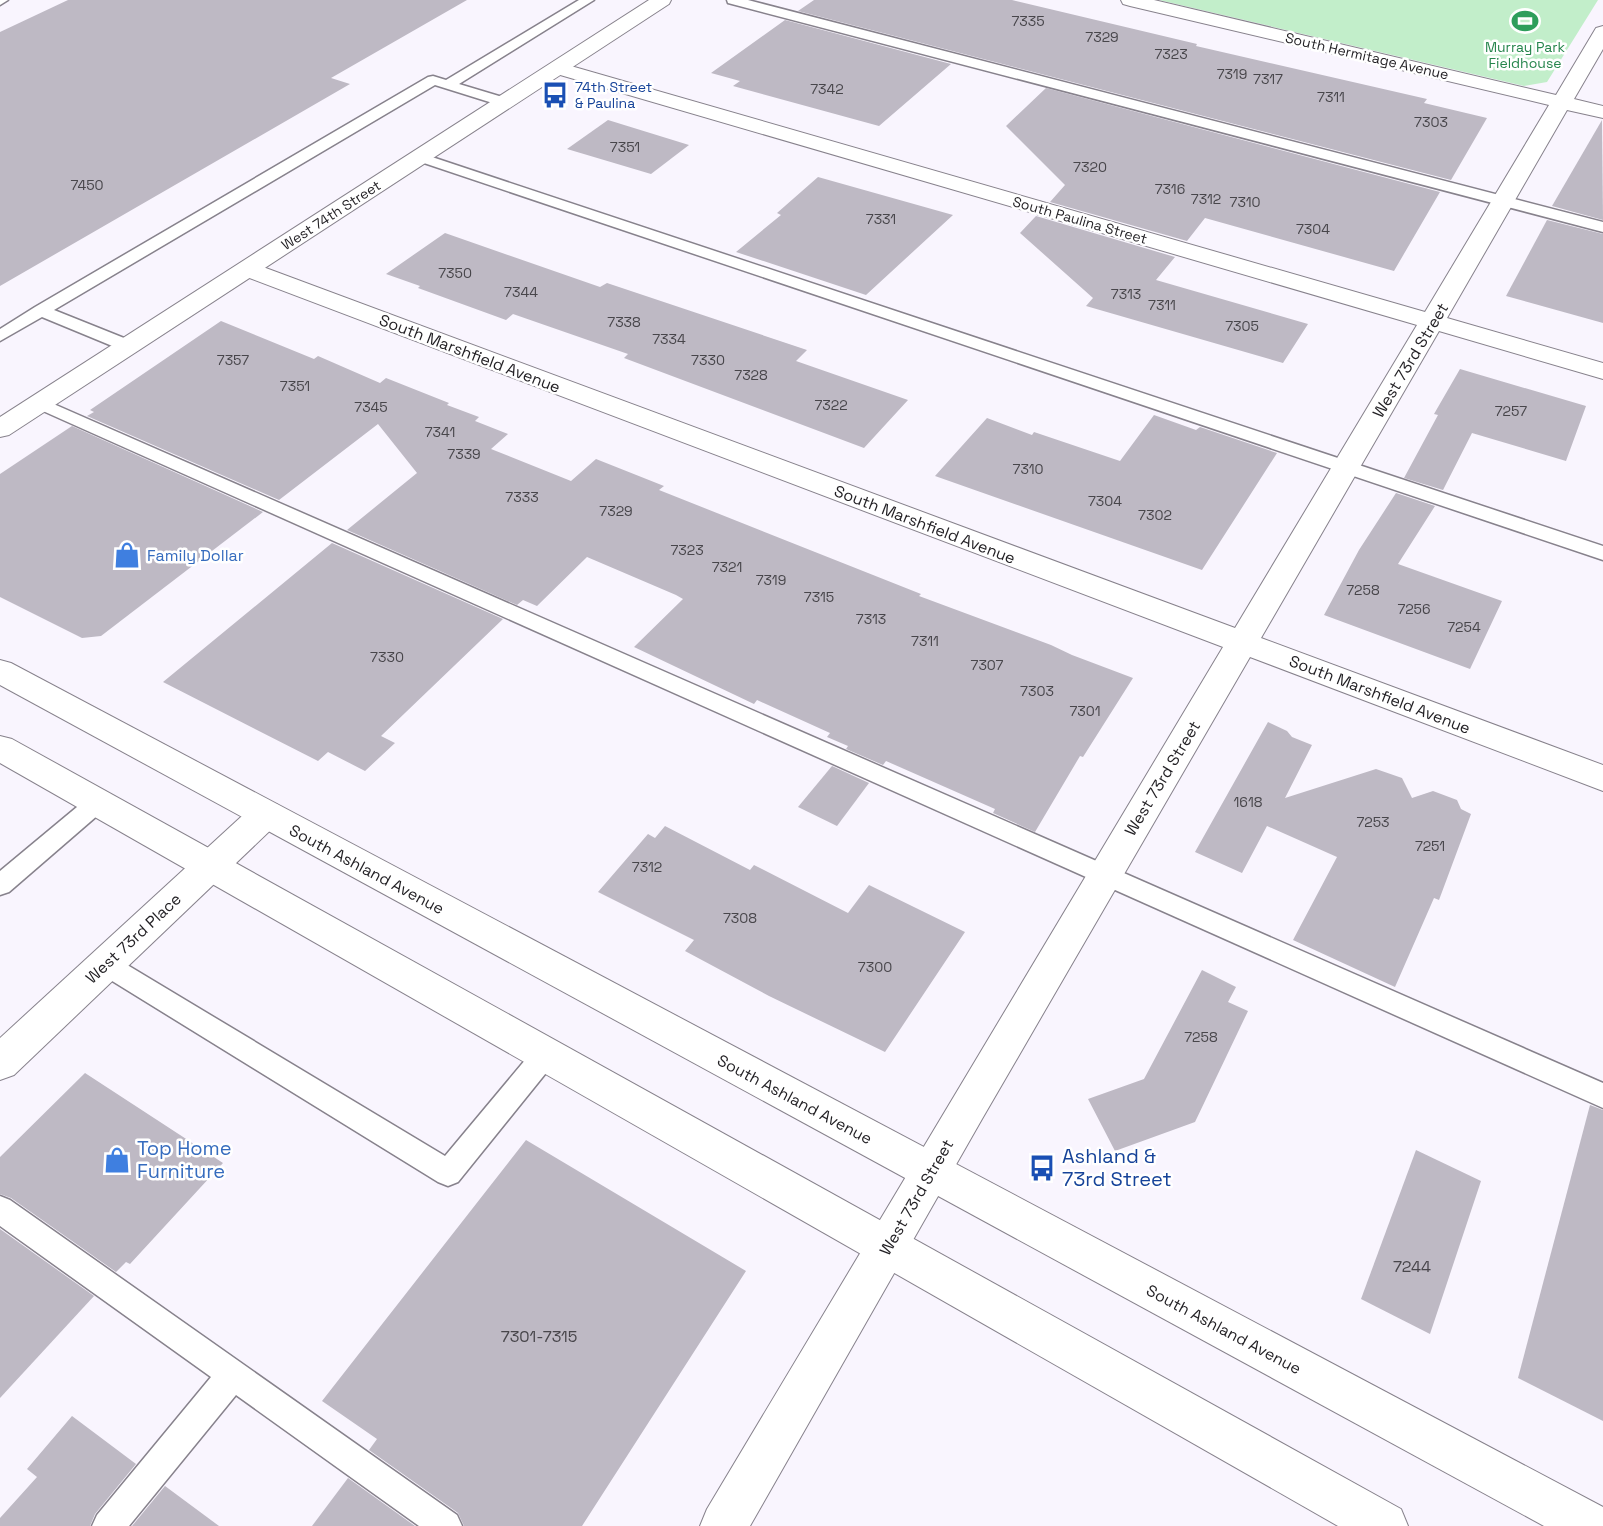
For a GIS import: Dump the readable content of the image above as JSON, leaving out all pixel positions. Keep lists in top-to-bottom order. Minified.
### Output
{"streets":{"street":["South Hermitage Avenue","West 74th Street","South Paulina Street","South Marshfield Avenue","West 73rd Street","South Ashland Avenue","West 73rd Place"]},"crossings":[["South Hermitage Avenue","West 73rd Street"],["West 74th Street","South Paulina Street"],["West 74th Street","South Marshfield Avenue"],["South Paulina Street","West 73rd Street"],["South Marshfield Avenue","West 73rd Street"],["West 73rd Street","South Ashland Avenue"],["South Ashland Avenue","West 73rd Place"]],"places":{"sports":["Murray Park Fieldhouse"],"bus stop":["74th Street & Paulina","Ashland & 73rd Street"],"shop":["Family Dollar","Top Home Furniture"]},"house_numbers":["7335","7329","7323","7319","7317","7342","7311","7303","7351","7320","7450","7316","7312","7310","7331","7304","7350","7344","7313","7311","7338","7305","7334","7357","7330","7328","7351","7322","7345","7257","7341","7339","7310","7333","7304","7329","7302","7323","7321","7319","7258","7315","7256","7313","7254","7311","7330","7307","7303","7301","1618","7253","7251","7312","7308","7300","7258","7244","7301-7315"]}
